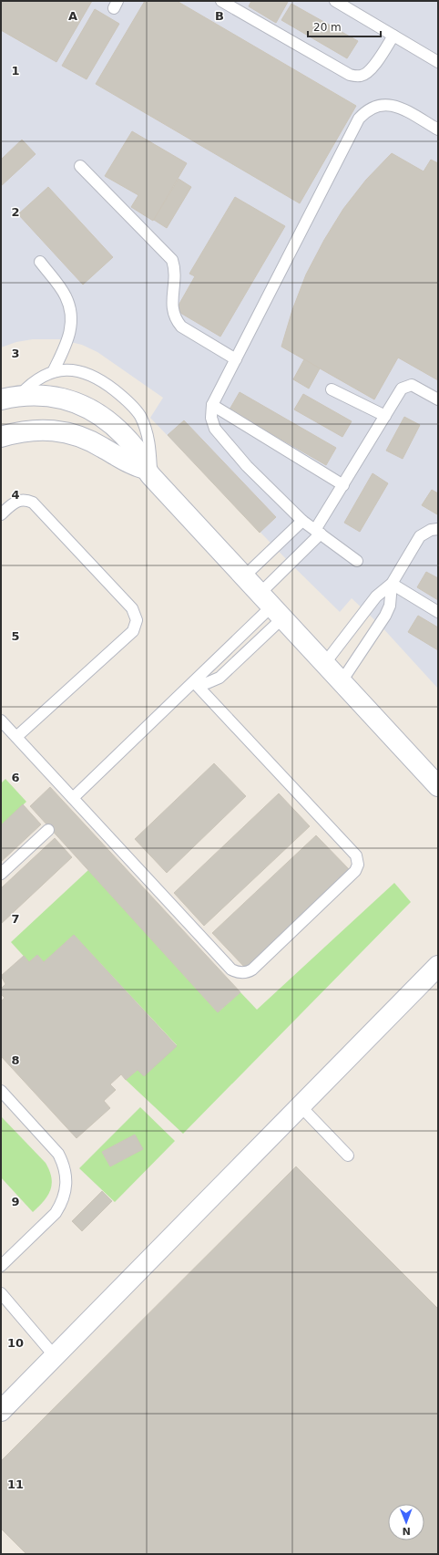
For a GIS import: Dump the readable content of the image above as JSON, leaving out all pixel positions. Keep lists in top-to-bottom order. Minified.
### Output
{"scale_bar":"20 m","north":"bottom","grid":{"columns":["A","B"],"rows":["1","2","3","4","5","6","7","8","9","10","11"]}}
